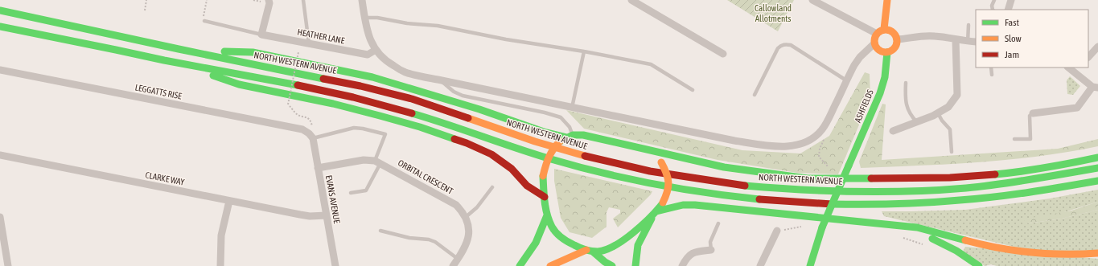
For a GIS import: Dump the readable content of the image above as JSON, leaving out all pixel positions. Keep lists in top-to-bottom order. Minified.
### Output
{"streets":{"main road":["NORTH WESTERN AVENUE","ASHFIELDS"],"street":["HEATHER LANE","LEGGATTS RISE","ORBITAL CRESCENT","CLARKE WAY","EVANS AVENUE"]},"crossings":[["LEGGATTS RISE","EVANS AVENUE"],["ORBITAL CRESCENT","EVANS AVENUE"],["CLARKE WAY","EVANS AVENUE"]],"parks":["Callowland Allotments"],"legend":["Fast","Slow","Jam"]}
